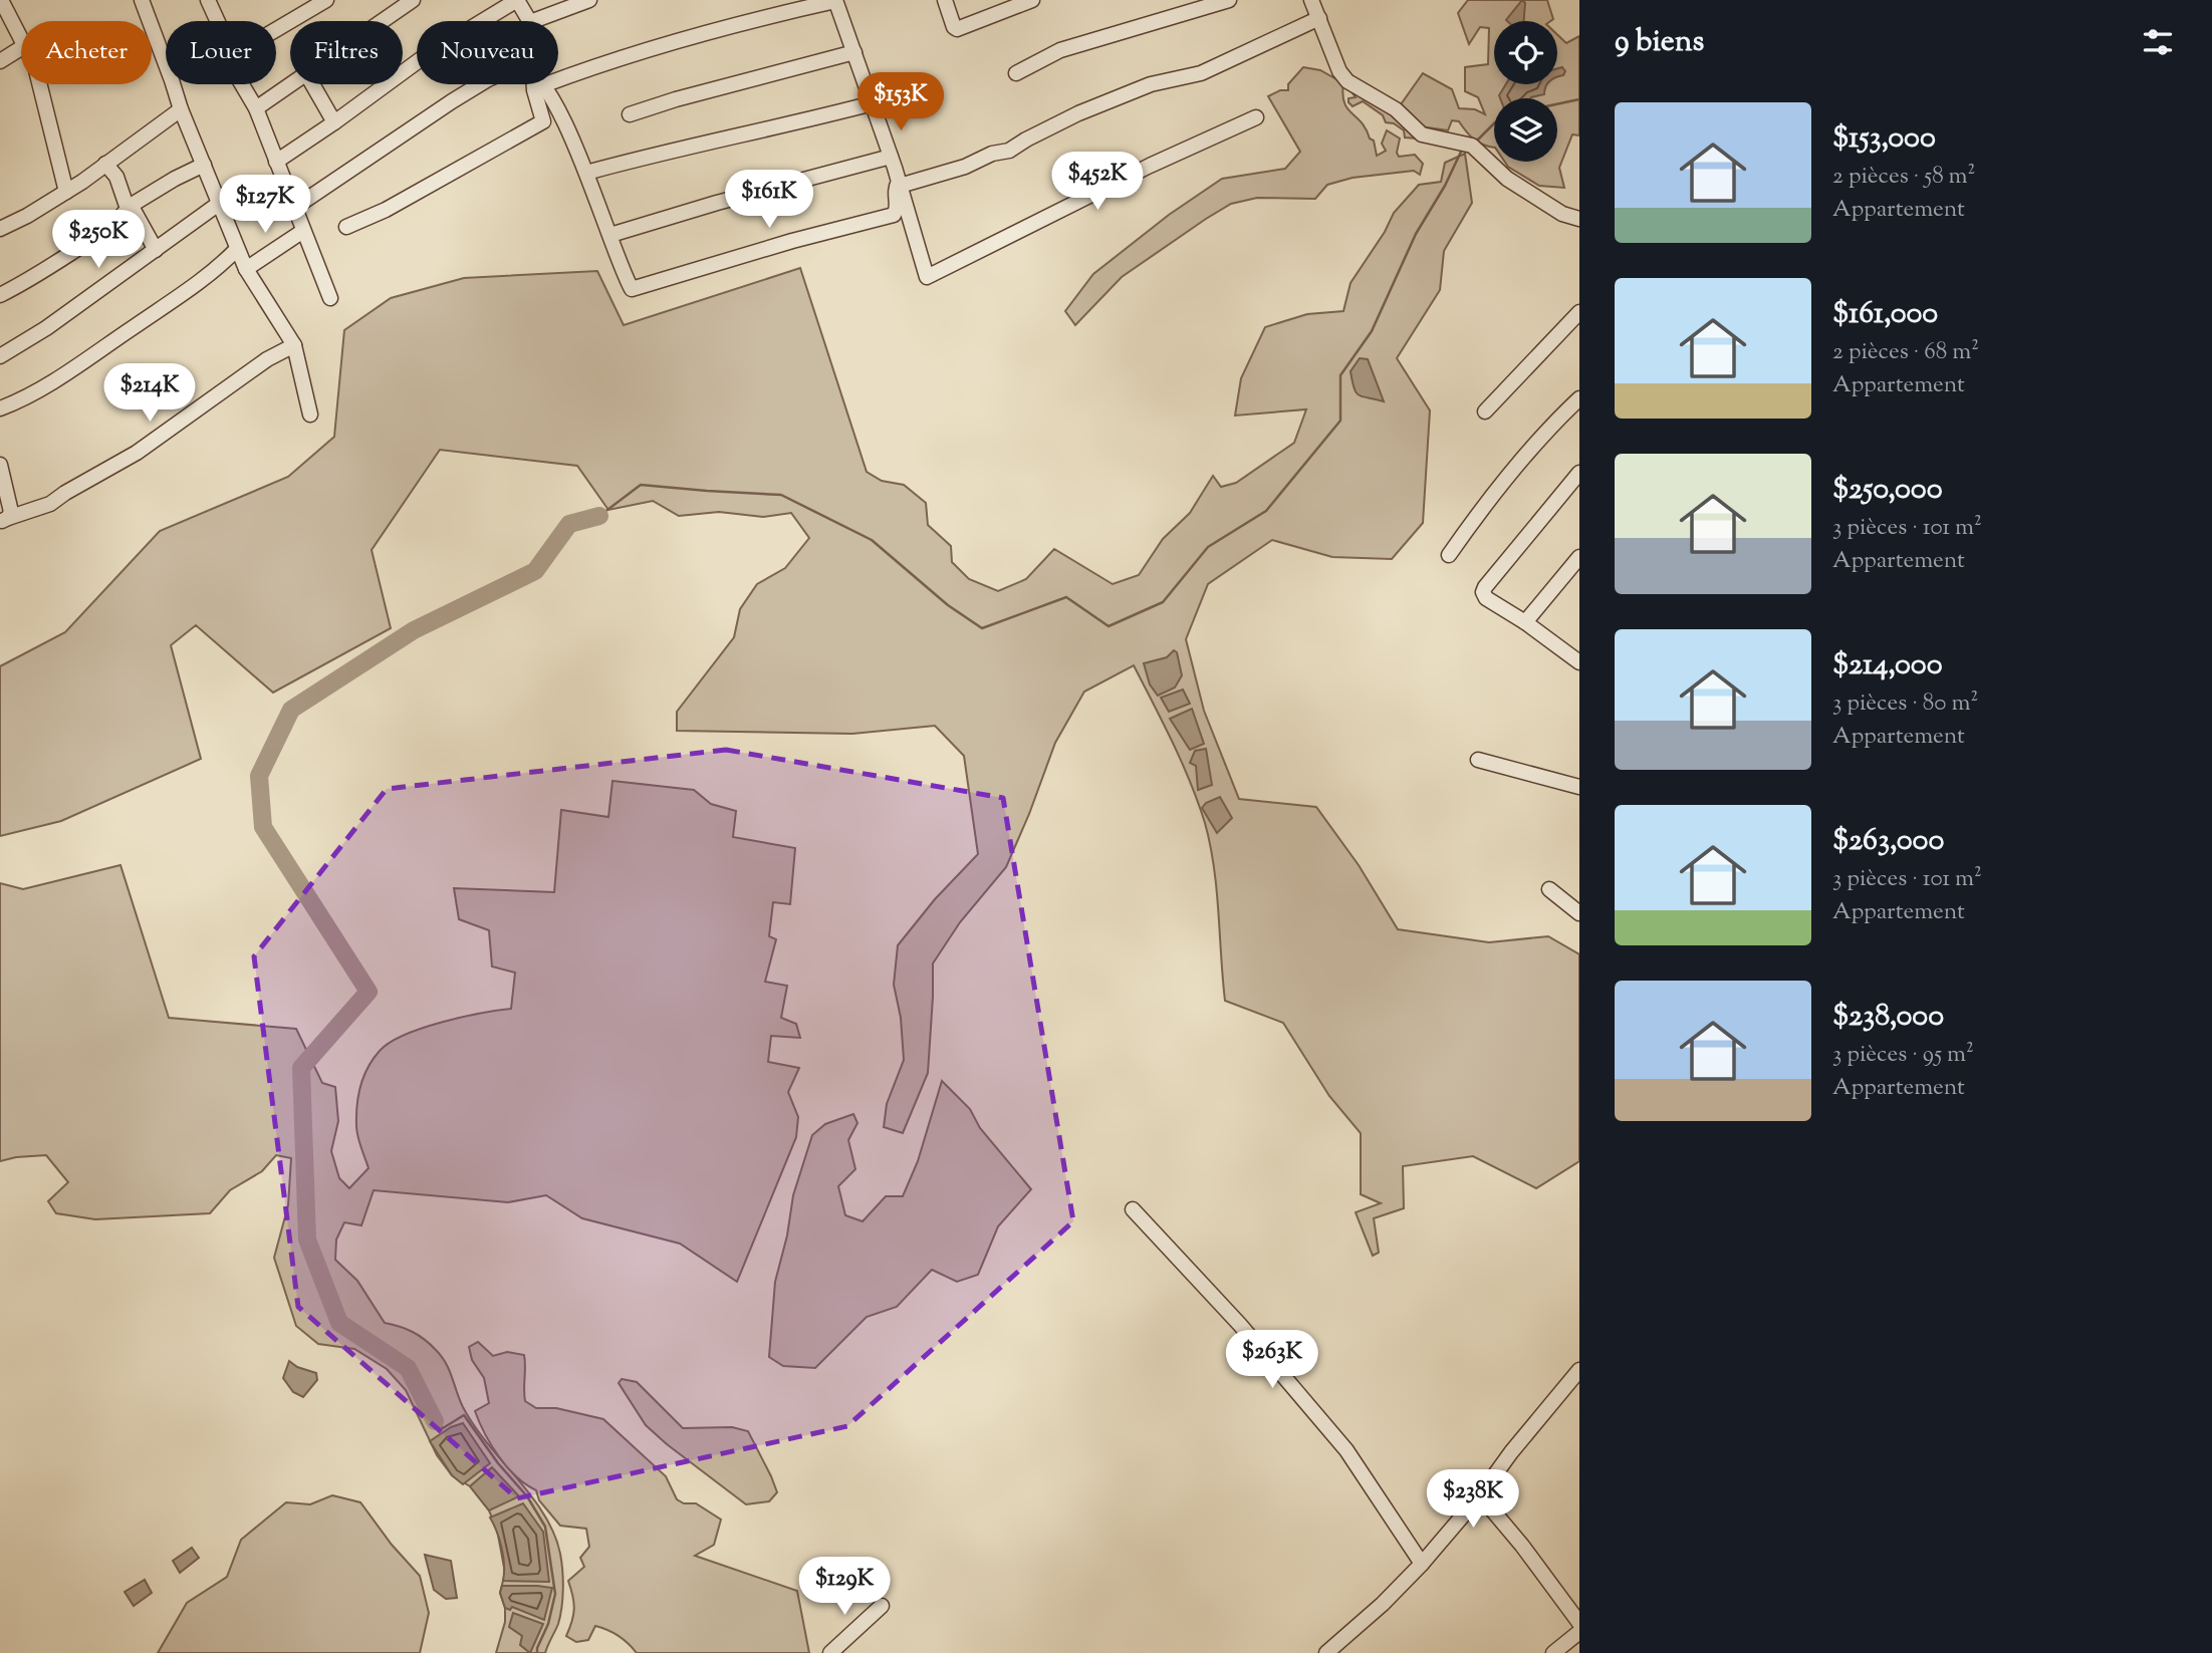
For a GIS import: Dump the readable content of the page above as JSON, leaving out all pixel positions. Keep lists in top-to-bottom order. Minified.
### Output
{"page":{"heading":"9 biens","chip":["Acheter","Louer","Filtres","Nouveau"],"price":["$153K","$452K","$161K","$127K","$250K","$214K","$263K","$238K","$129K"],"list":[{"name":"$153,000","note":"2 pièces · 58 m² · Appartement"},{"name":"$161,000","note":"2 pièces · 68 m² · Appartement"},{"name":"$250,000","note":"3 pièces · 101 m² · Appartement"},{"name":"$214,000","note":"3 pièces · 80 m² · Appartement"},{"name":"$263,000","note":"3 pièces · 101 m² · Appartement"},{"name":"$238,000","note":"3 pièces · 95 m² · Appartement"}]}}
